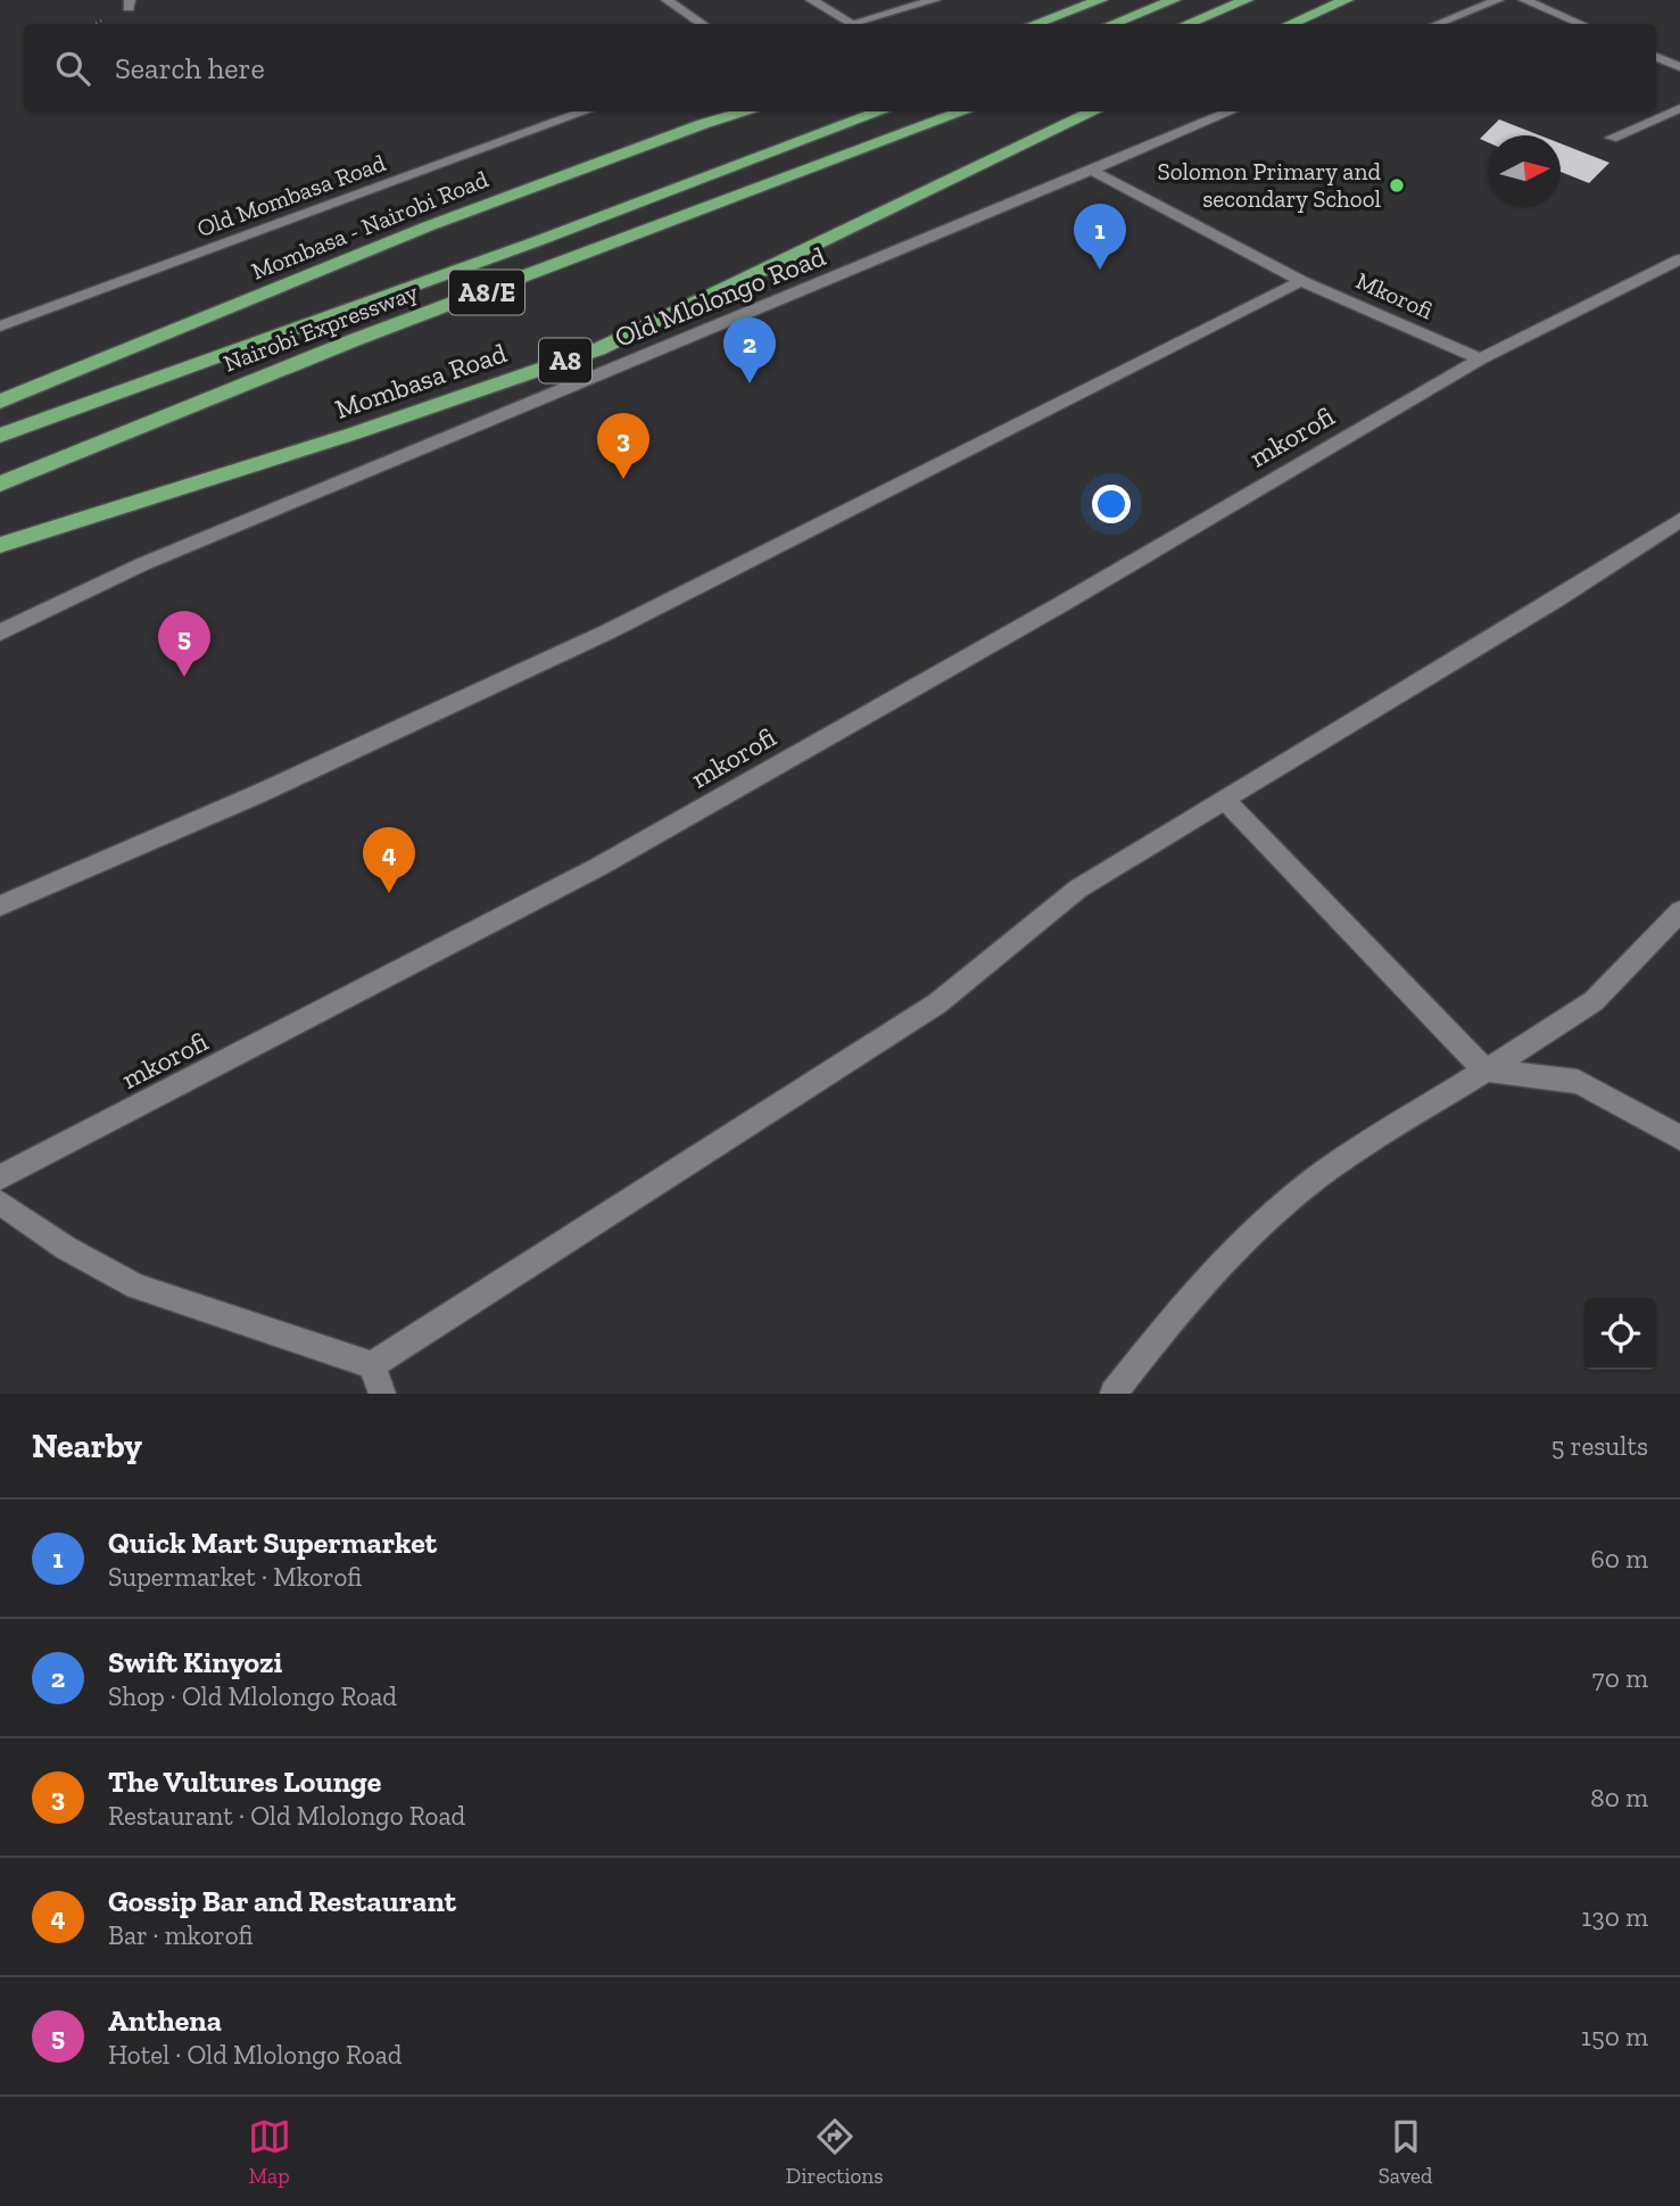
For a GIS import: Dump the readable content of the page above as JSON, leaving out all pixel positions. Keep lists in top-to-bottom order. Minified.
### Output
{"streets":{"highway":["Mombasa - Nairobi Road","A8/E","Nairobi Expressway","A8","Mombasa Road"],"street":["Old Mombasa Road","Mkorofi","Old Mlolongo Road","mkorofi"]},"crossings":[["Mkorofi","Old Mlolongo Road"],["Mkorofi","mkorofi"]],"places":["Solomon Primary and secondary School"],"north":"right","page":{"search":"Search here","pins":["1","2","3","5","4"],"heading":["Nearby","5 results"],"list":[{"mark":"1","name":"Quick Mart Supermarket","note":"Supermarket · Mkorofi","value":"60 m"},{"mark":"2","name":"Swift Kinyozi","note":"Shop · Old Mlolongo Road","value":"70 m"},{"mark":"3","name":"The Vultures Lounge","note":"Restaurant · Old Mlolongo Road","value":"80 m"},{"mark":"4","name":"Gossip Bar and Restaurant","note":"Bar · mkorofi","value":"130 m"},{"mark":"5","name":"Anthena","note":"Hotel · Old Mlolongo Road","value":"150 m"}],"nav":["Map","Directions","Saved"]}}
